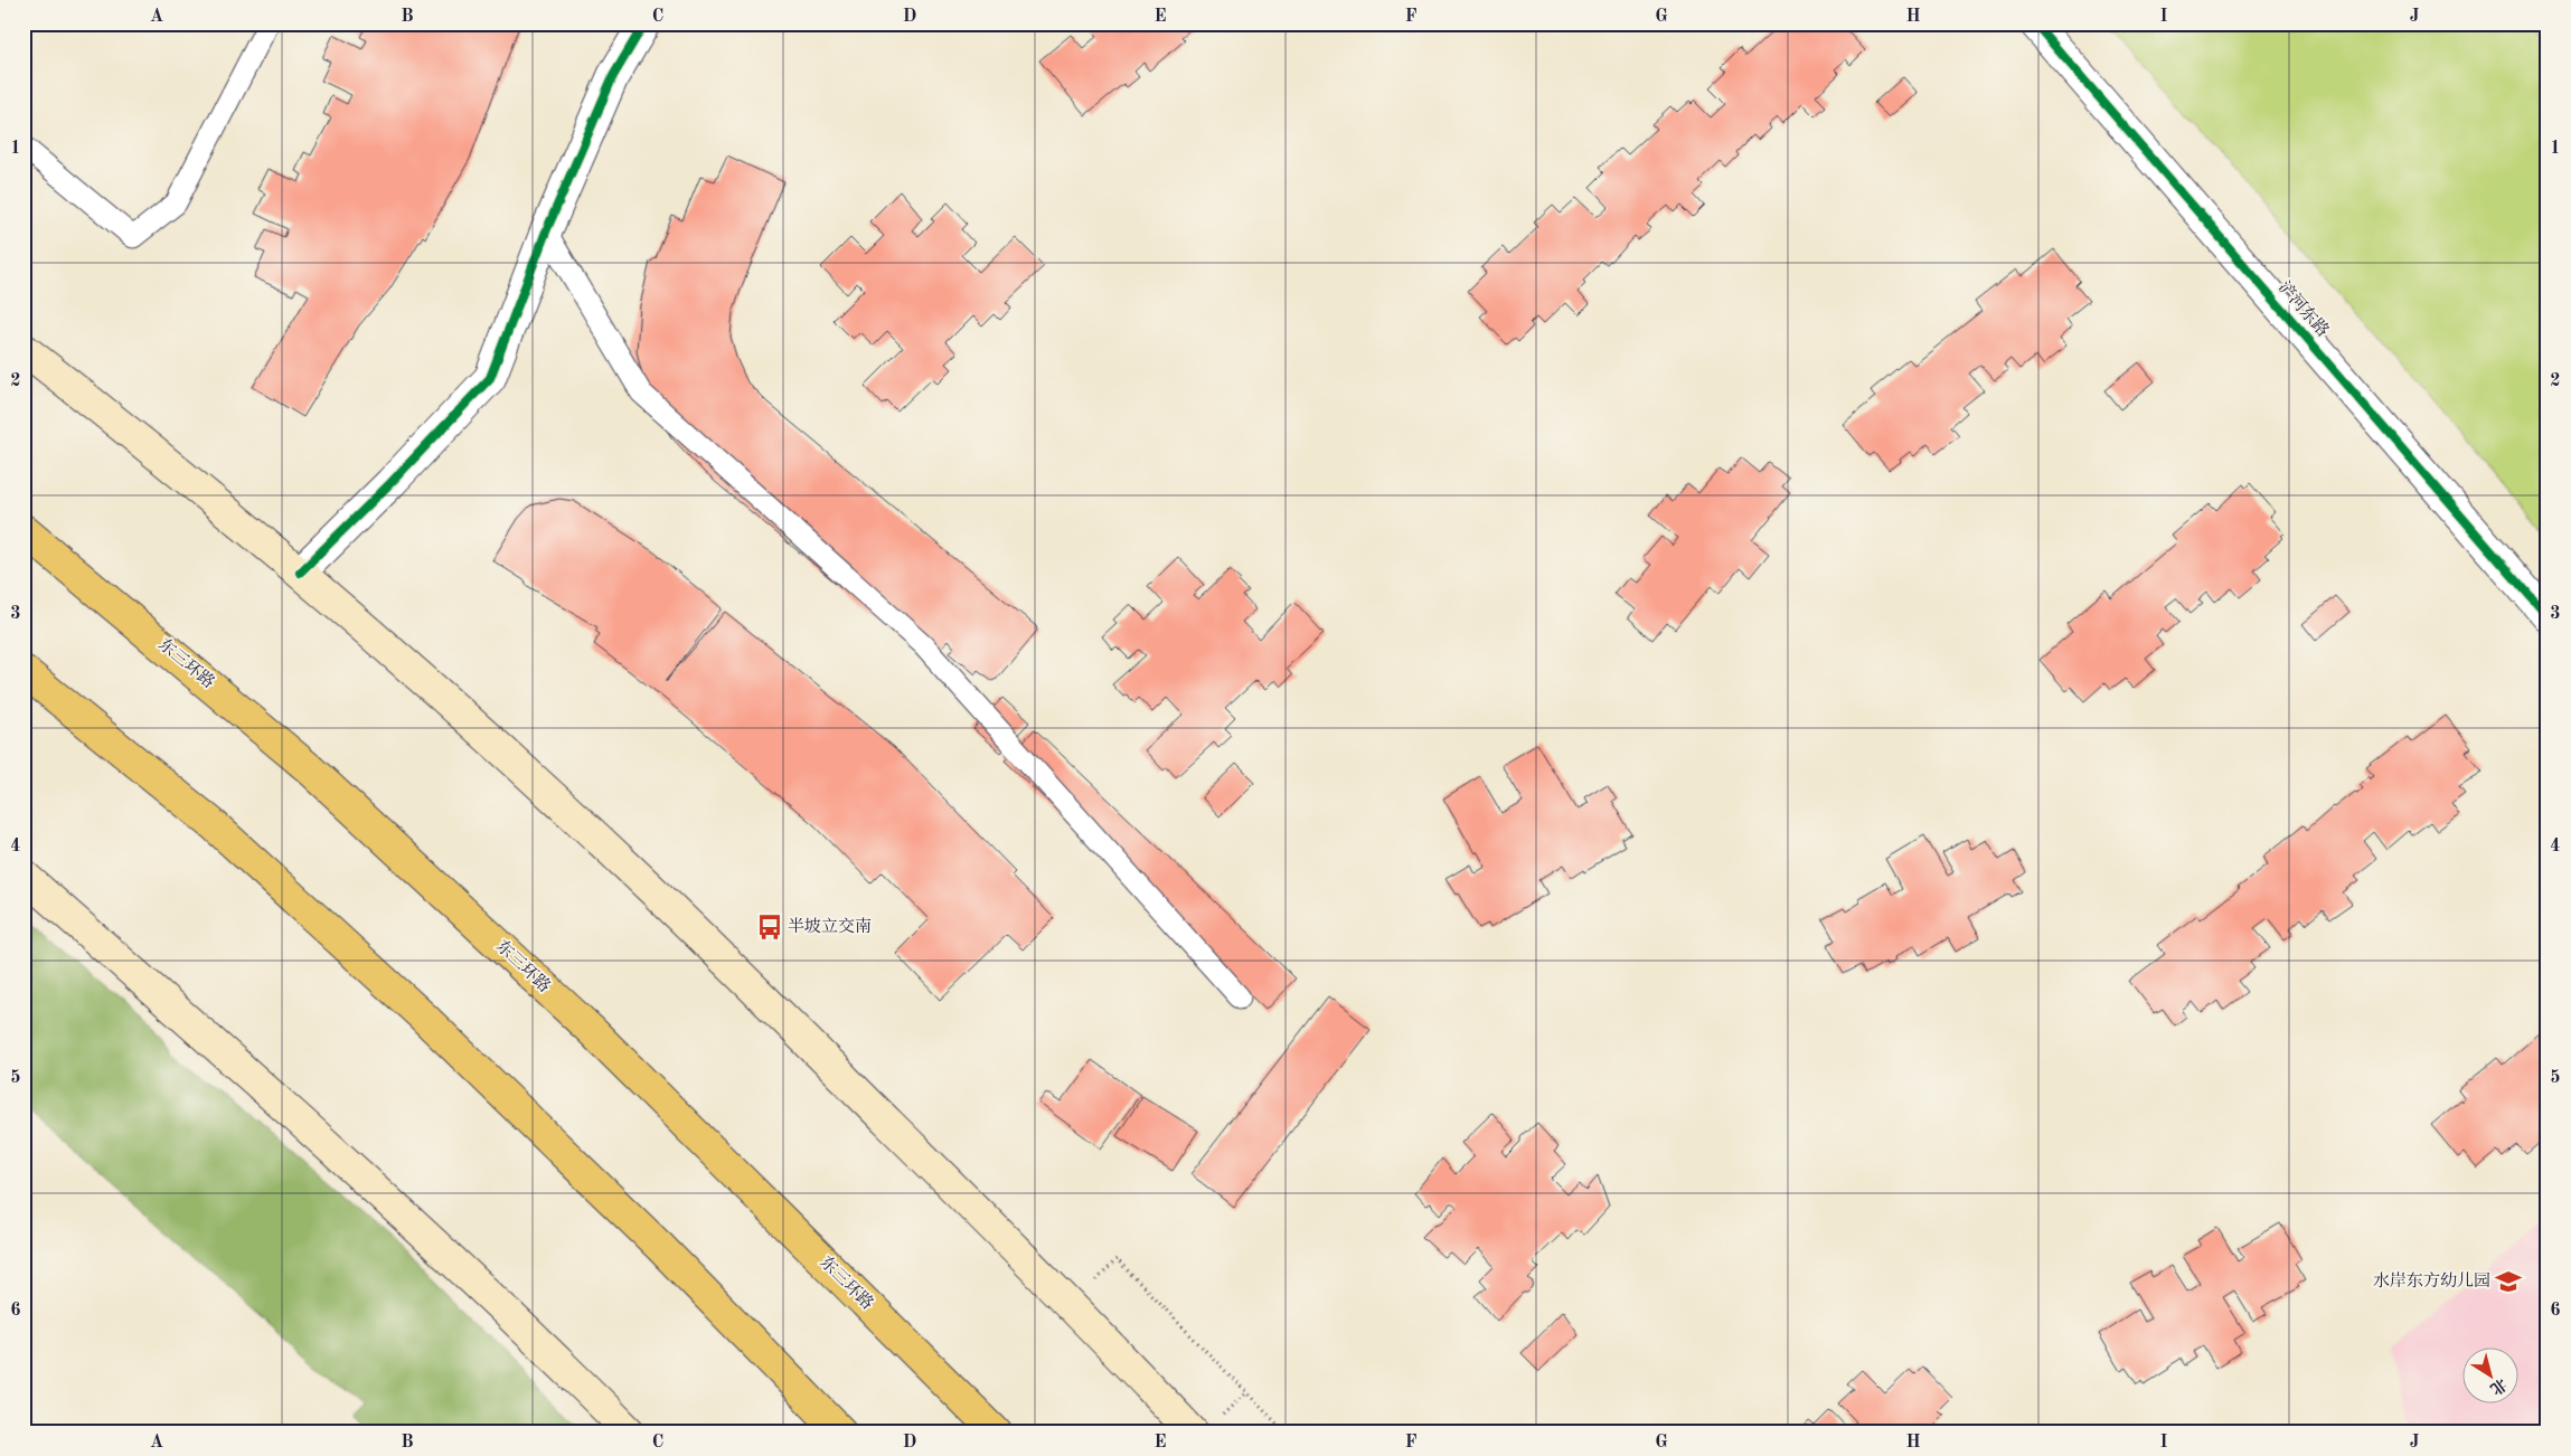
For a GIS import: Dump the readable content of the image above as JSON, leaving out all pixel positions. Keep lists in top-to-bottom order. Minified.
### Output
{"streets":{"highway":["东三环路"],"street":["浐河东路"]},"places":{"bus stop":["半坡立交南"],"school or university":["水岸东方幼儿园"]},"north":"bottom right","grid":{"columns":["A","B","C","D","E","F","G","H","I","J"],"rows":["1","2","3","4","5","6"]}}
